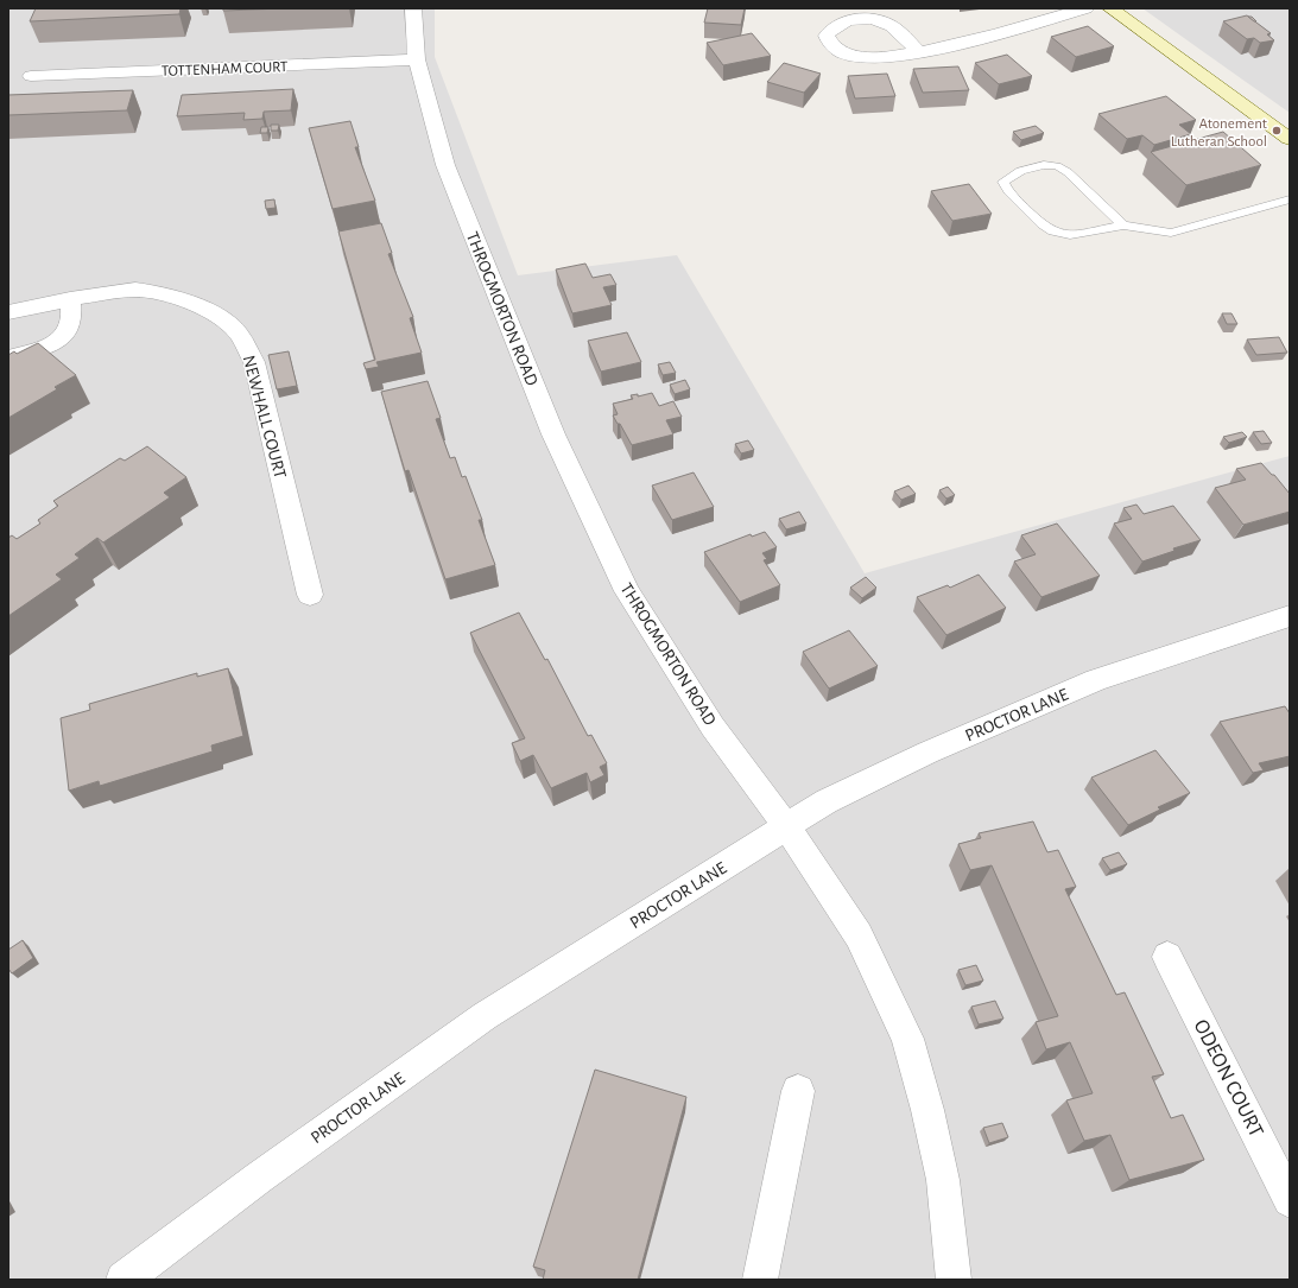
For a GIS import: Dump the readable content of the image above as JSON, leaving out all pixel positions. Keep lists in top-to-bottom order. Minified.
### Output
{"streets":{"street":["TOTTENHAM COURT","THROGMORTON ROAD","NEWHALL COURT","PROCTOR LANE","ODEON COURT"]},"crossings":[["TOTTENHAM COURT","THROGMORTON ROAD"],["THROGMORTON ROAD","PROCTOR LANE"]],"places":["Atonement Lutheran School"]}
